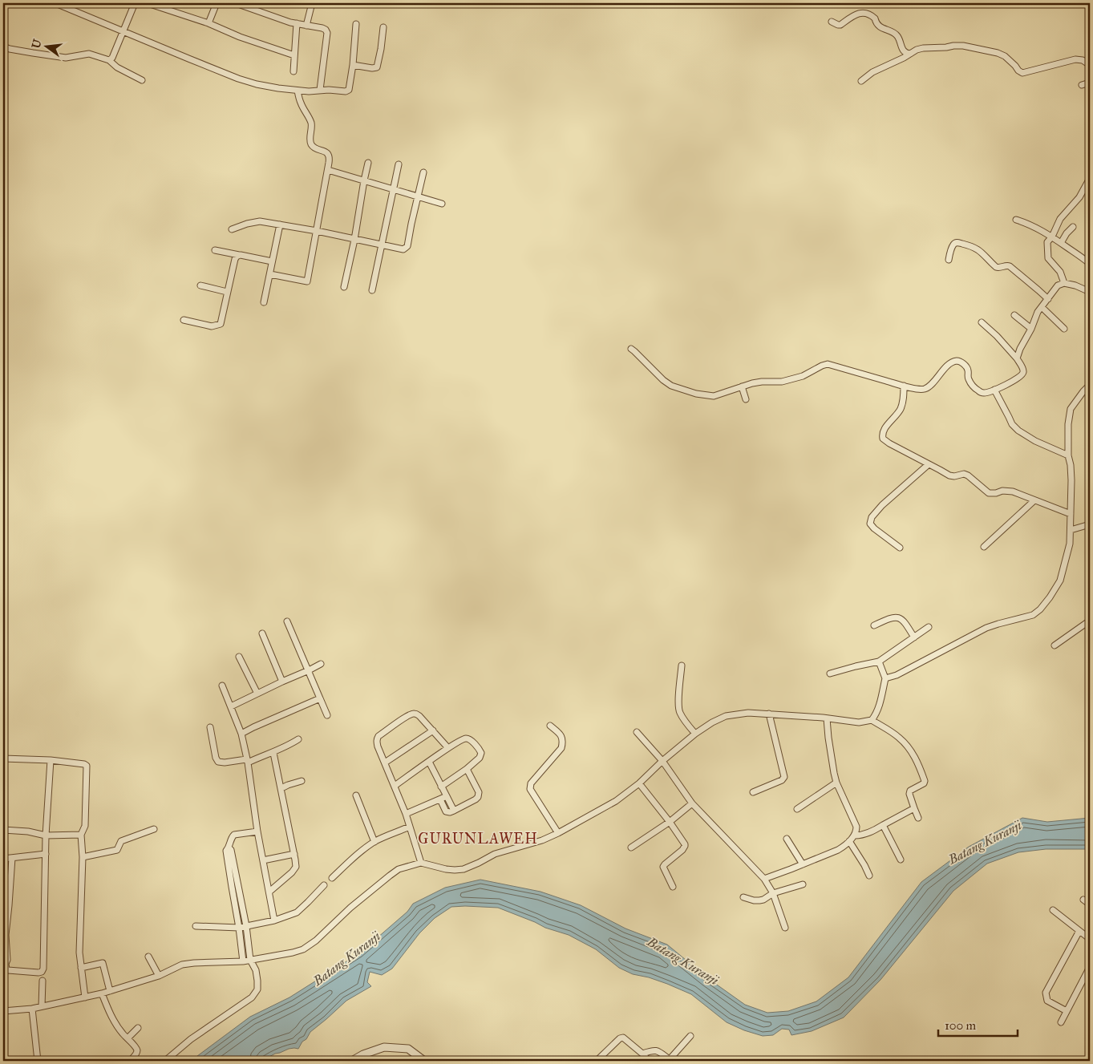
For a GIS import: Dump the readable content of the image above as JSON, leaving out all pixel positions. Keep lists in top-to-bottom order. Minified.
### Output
{"districts":["GURUNLAWEH"],"water":["Batang Kuranji"],"scale_bar":"100 m","north":"left"}
